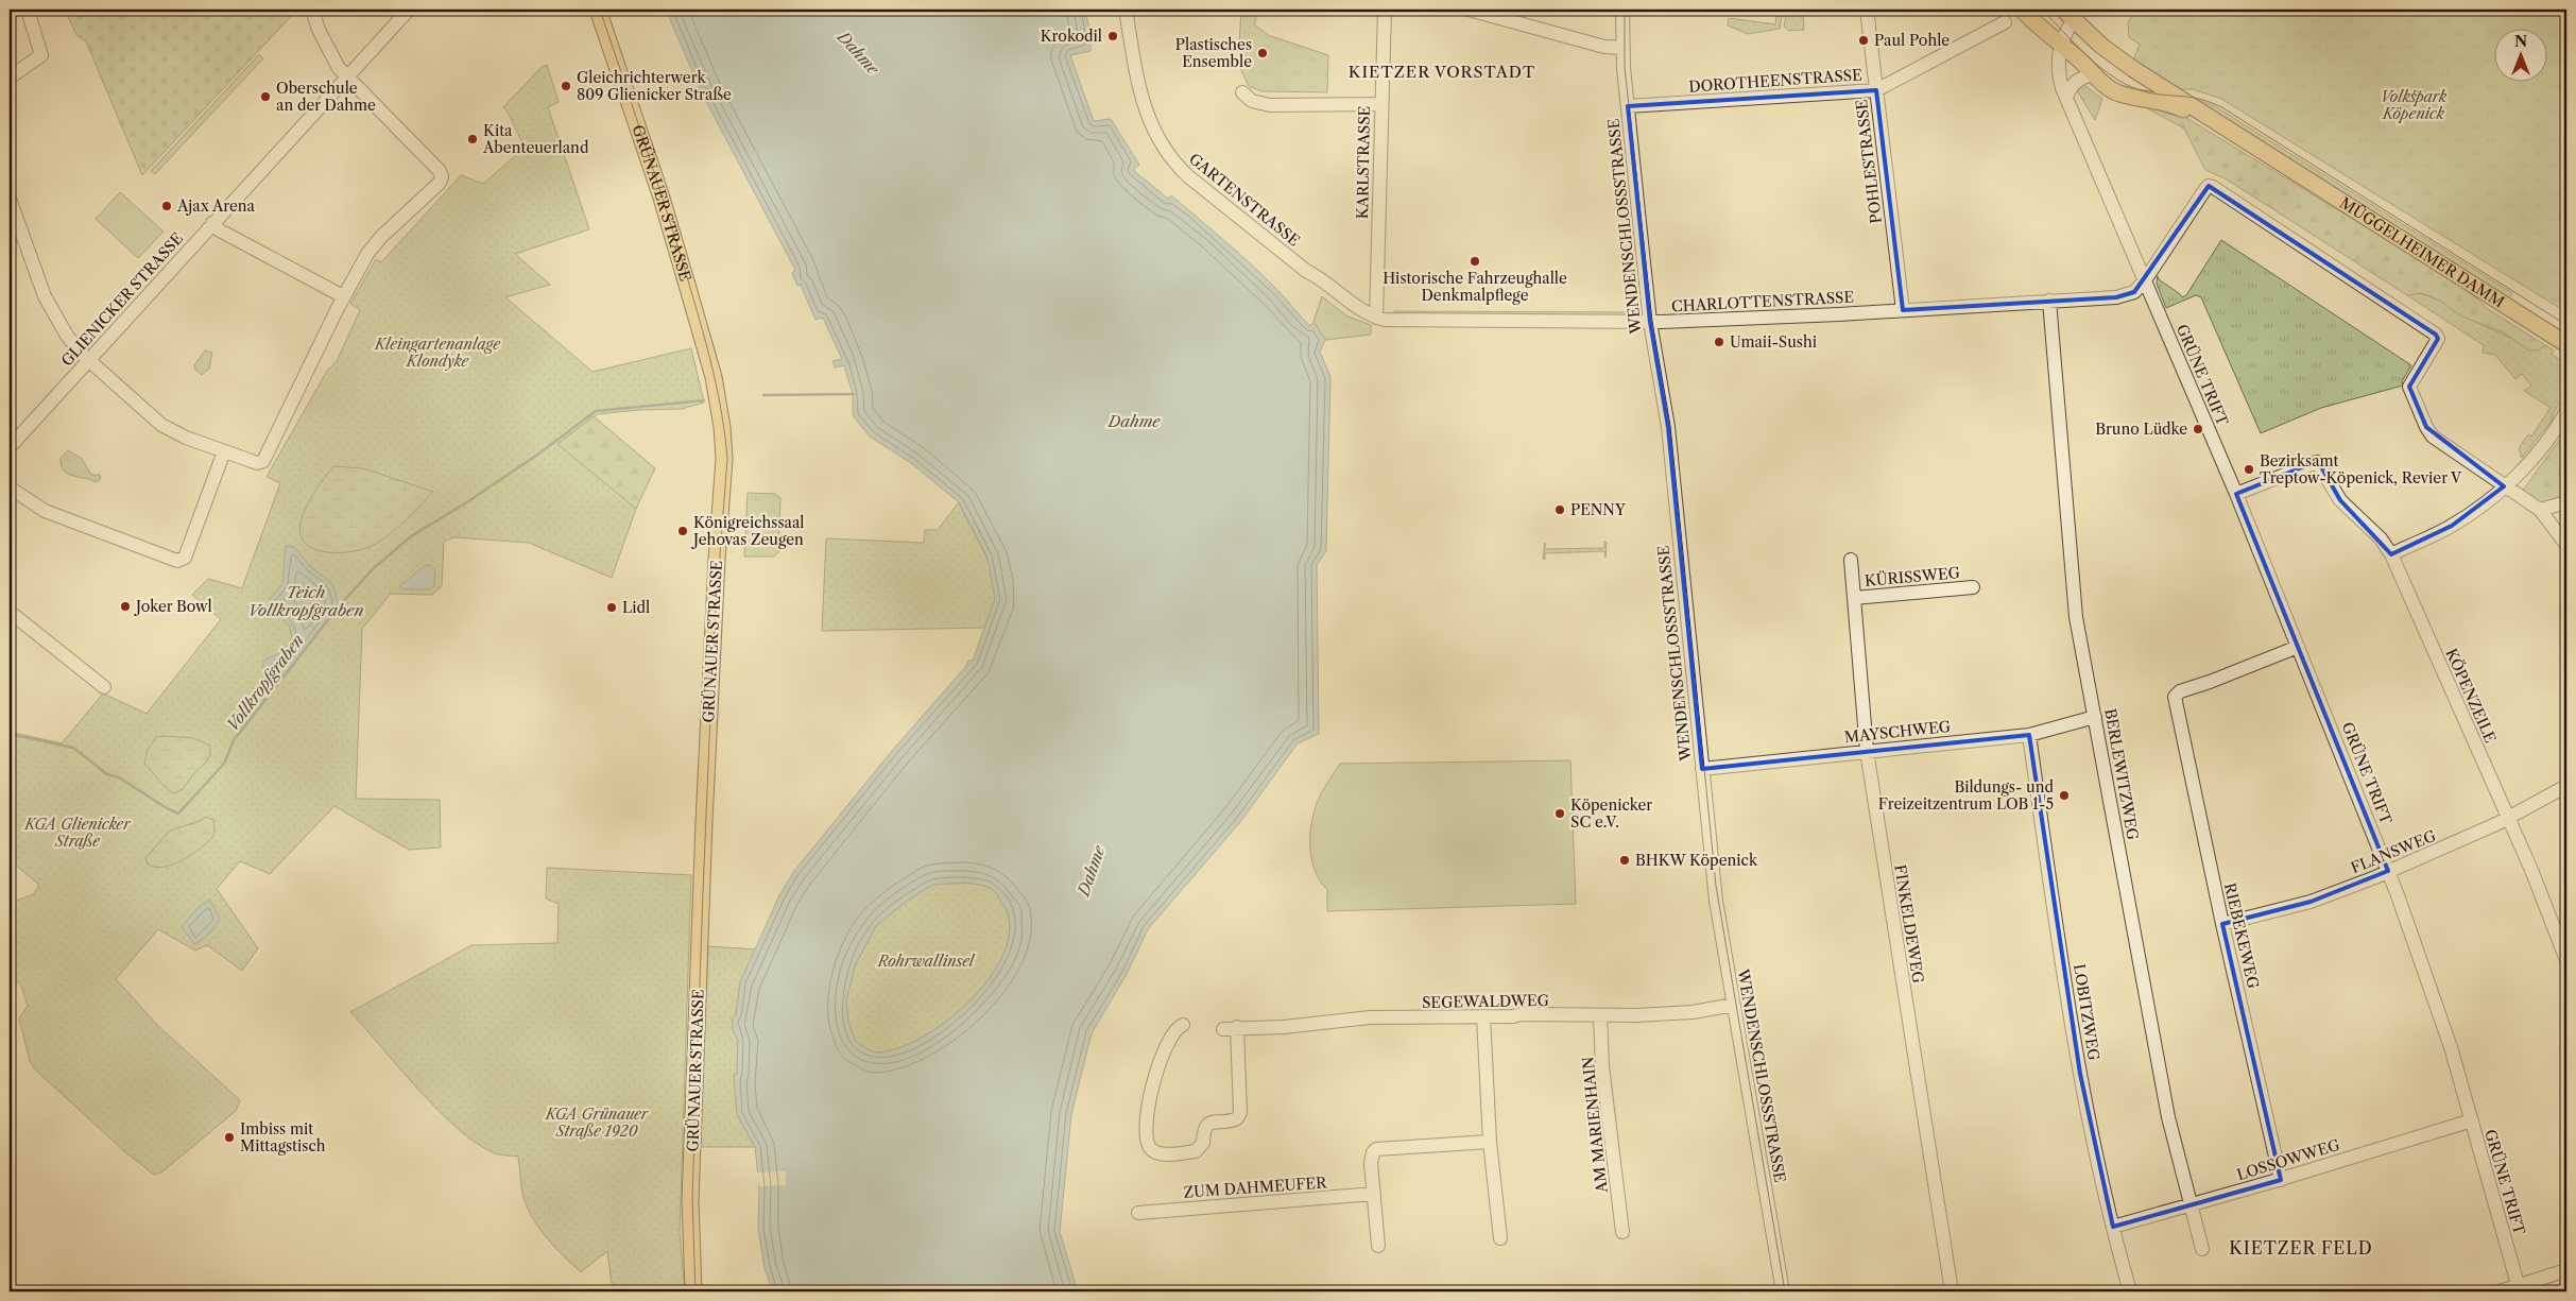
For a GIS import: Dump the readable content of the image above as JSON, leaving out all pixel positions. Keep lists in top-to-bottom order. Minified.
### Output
{"streets":{"main road":["GRÜNAUER STRASSE","MÜGGELHEIMER DAMM"],"street":["DOROTHEENSTRASSE","POHLESTRASSE","KARLSTRASSE","GARTENSTRASSE","WENDENSCHLOSSSTRASSE","GLIENICKER STRASSE","CHARLOTTENSTRASSE","GRÜNE TRIFT","KÜRISSWEG","KÖPENZEILE","MAYSCHWEG","BERLEWITZWEG","FLANSWEG","FINKELDEWEG","RIEBEKEWEG","SEGEWALDWEG","LOBITZWEG","AM MARIENHAIN","LOSSOWWEG","ZUM DAHMEUFER"]},"crossings":[["DOROTHEENSTRASSE","POHLESTRASSE"],["DOROTHEENSTRASSE","WENDENSCHLOSSSTRASSE"],["POHLESTRASSE","CHARLOTTENSTRASSE"],["KARLSTRASSE","GARTENSTRASSE"],["KARLSTRASSE","CHARLOTTENSTRASSE"],["GARTENSTRASSE","CHARLOTTENSTRASSE"],["WENDENSCHLOSSSTRASSE","CHARLOTTENSTRASSE"],["WENDENSCHLOSSSTRASSE","MAYSCHWEG"],["WENDENSCHLOSSSTRASSE","SEGEWALDWEG"],["MÜGGELHEIMER DAMM","GRÜNE TRIFT"],["CHARLOTTENSTRASSE","GRÜNE TRIFT"],["CHARLOTTENSTRASSE","BERLEWITZWEG"],["GRÜNE TRIFT","KÖPENZEILE"],["GRÜNE TRIFT","FLANSWEG"],["GRÜNE TRIFT","RIEBEKEWEG"],["GRÜNE TRIFT","LOSSOWWEG"],["KÜRISSWEG","FINKELDEWEG"],["KÖPENZEILE","FLANSWEG"],["MAYSCHWEG","BERLEWITZWEG"],["MAYSCHWEG","FINKELDEWEG"],["MAYSCHWEG","LOBITZWEG"],["BERLEWITZWEG","LOSSOWWEG"],["FLANSWEG","RIEBEKEWEG"],["RIEBEKEWEG","LOSSOWWEG"],["SEGEWALDWEG","AM MARIENHAIN"],["LOBITZWEG","LOSSOWWEG"]],"districts":["KIETZER VORSTADT","KIETZER FELD"],"water":["Dahme","Teich Vollkropfgraben","Vollkropfgraben"],"parks":["Volkspark Köpenick","Kleingartenanlage Klondyke","KGA Glienicker Straße","Rohrwallinsel","KGA Grünauer Straße 1920"],"places":["Krokodil","Paul Pohle","Plastisches Ensemble","Gleichrichterwerk 809 Glienicker Straße","Oberschule an der Dahme","Kita Abenteuerland","Ajax Arena","Historische Fahrzeughalle Denkmalpflege","Umaii-Sushi","Bruno Lüdke","Bezirksamt Treptow-Köpenick, Revier V","PENNY","Königreichssaal Jehovas Zeugen","Joker Bowl","Lidl","Bildungs- und Freizeitzentrum LOB 1-5","Köpenicker SC e.V.","BHKW Köpenick","Imbiss mit Mittagstisch"],"north":"top"}
